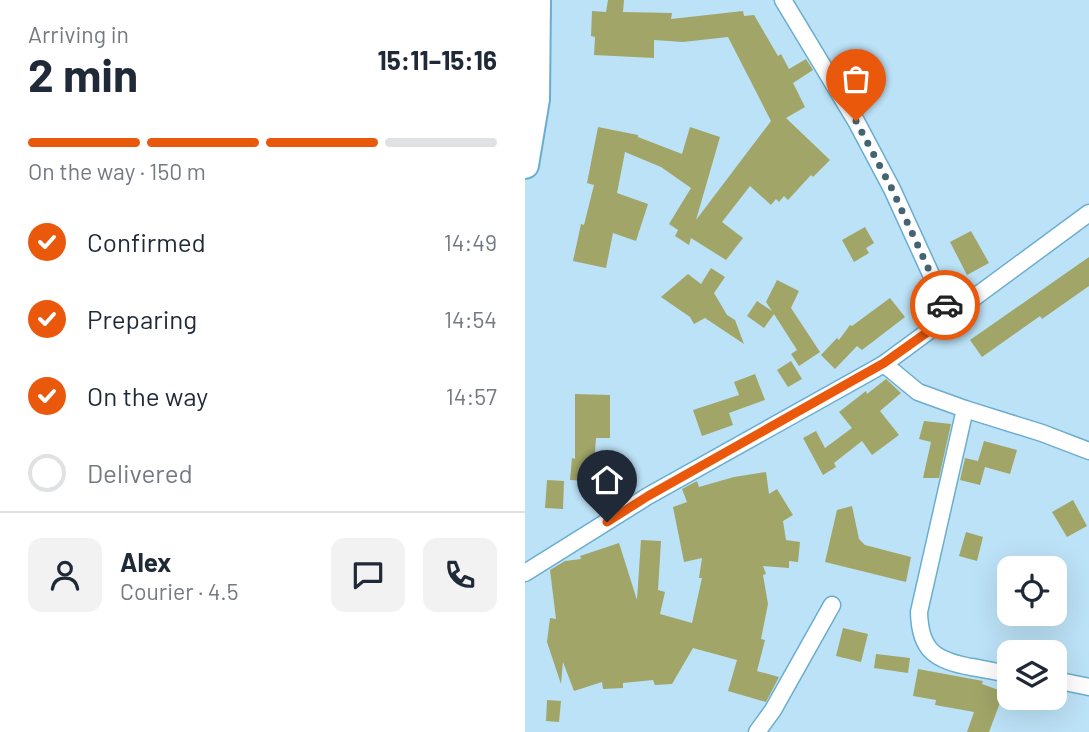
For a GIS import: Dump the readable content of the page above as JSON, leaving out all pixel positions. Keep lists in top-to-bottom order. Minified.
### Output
{"page":{"heading":["2 min","Arriving in","15:11–15:16"],"panel":["Alex","Courier · 4.5"],"bar":"On the way · 150 m","list":[["Confirmed","14:49"],["Preparing","14:54"],["On the way","14:57"],"Delivered"]}}
